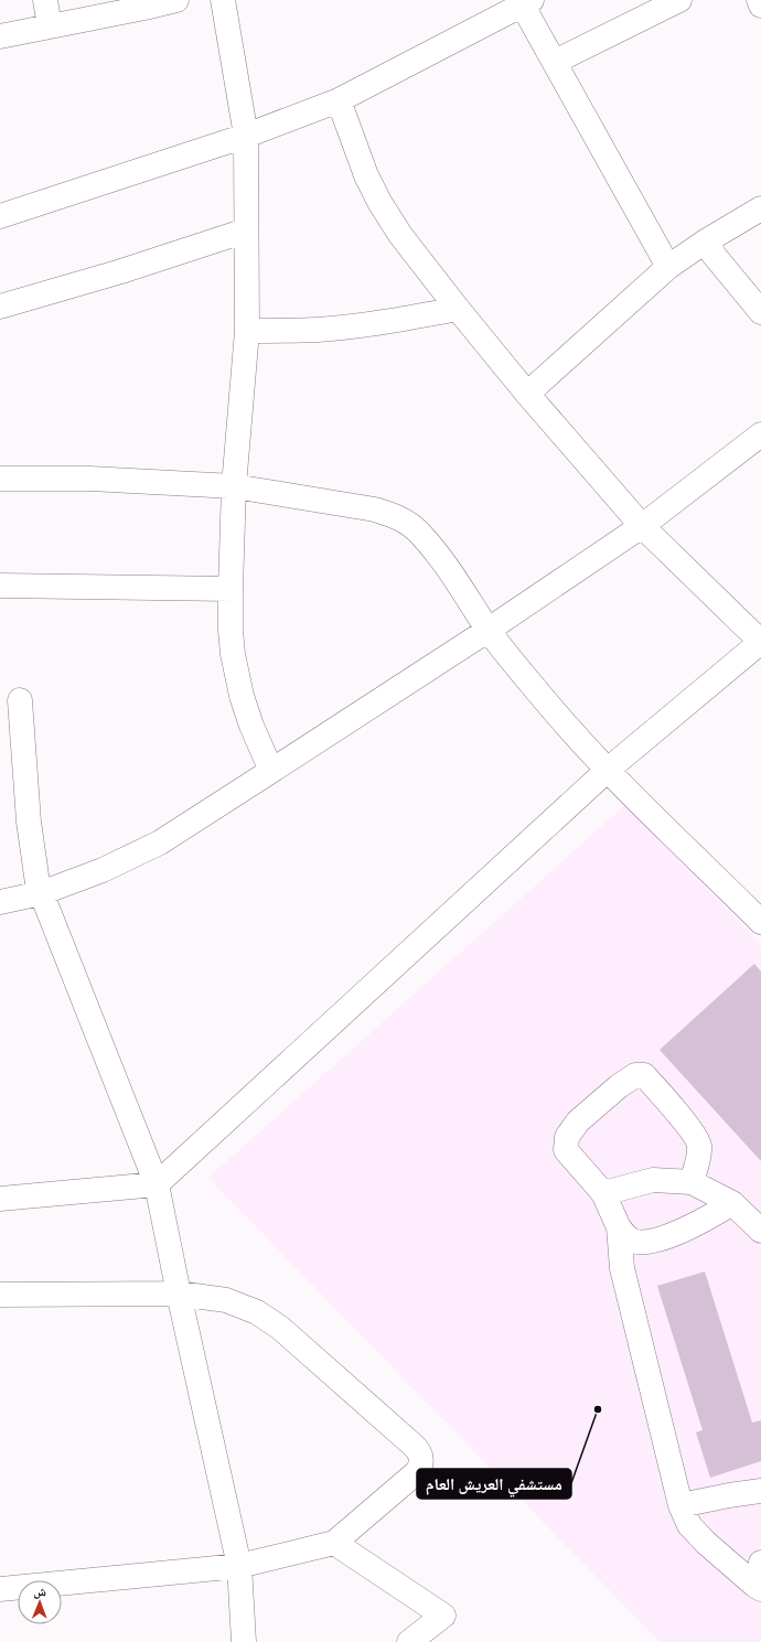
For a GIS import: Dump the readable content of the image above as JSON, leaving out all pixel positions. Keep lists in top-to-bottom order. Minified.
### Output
{"places":["مستشفي العريش العام"],"north":"top"}
